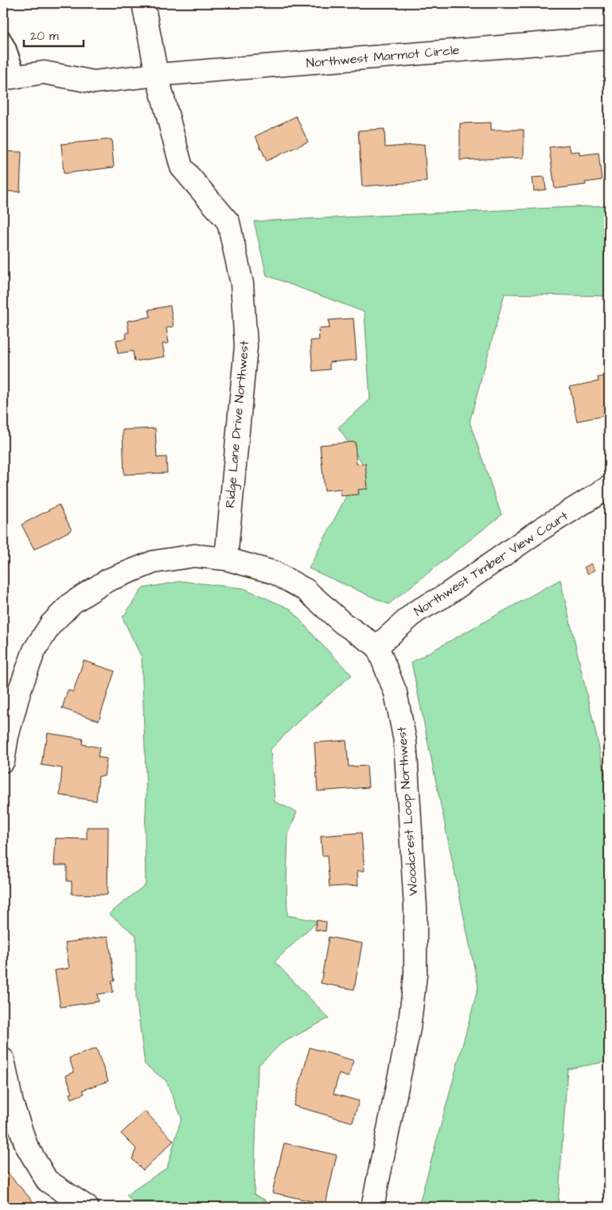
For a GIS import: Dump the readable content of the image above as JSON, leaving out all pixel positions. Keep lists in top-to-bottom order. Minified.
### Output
{"streets":{"street":["Northwest Marmot Circle","Ridge Lane Drive Northwest","Northwest Timber View Court","Woodcrest Loop Northwest"]},"crossings":[["Northwest Marmot Circle","Ridge Lane Drive Northwest"],["Northwest Timber View Court","Woodcrest Loop Northwest"]],"scale_bar":"20 m"}
